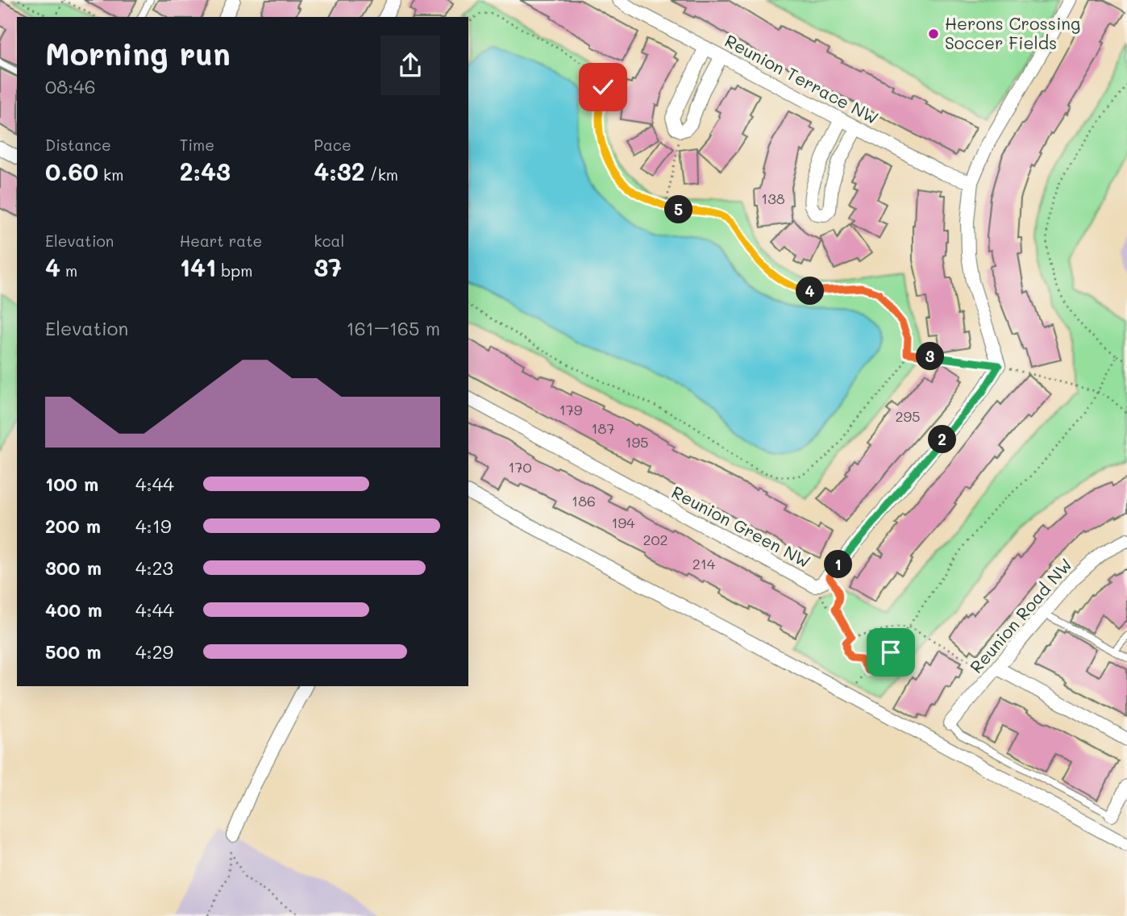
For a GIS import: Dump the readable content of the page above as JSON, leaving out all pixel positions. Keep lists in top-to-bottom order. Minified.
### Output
{"streets":{"street":["Reunion Terrace NW","Reunion Green NW","Reunion Road NW"]},"places":["Herons Crossing Soccer Fields"],"house_numbers":["138","179","295","187","195","170","186","194","202","214"],"page":{"heading":["Morning run","08:46"],"stats":[["Distance","0.60 km"],["Time","2:43"],["Pace","4:32 /km"],["Elevation","4 m"],["Heart rate","141 bpm"],["kcal","37"]],"pins":["5","4","3","2","1"],"chart":["Elevation","161–165 m"],"list":[{"name":"100 m","note":"4:44"},{"name":"200 m","note":"4:19"},{"name":"300 m","note":"4:23"},{"name":"400 m","note":"4:44"},{"name":"500 m","note":"4:29"}]}}
